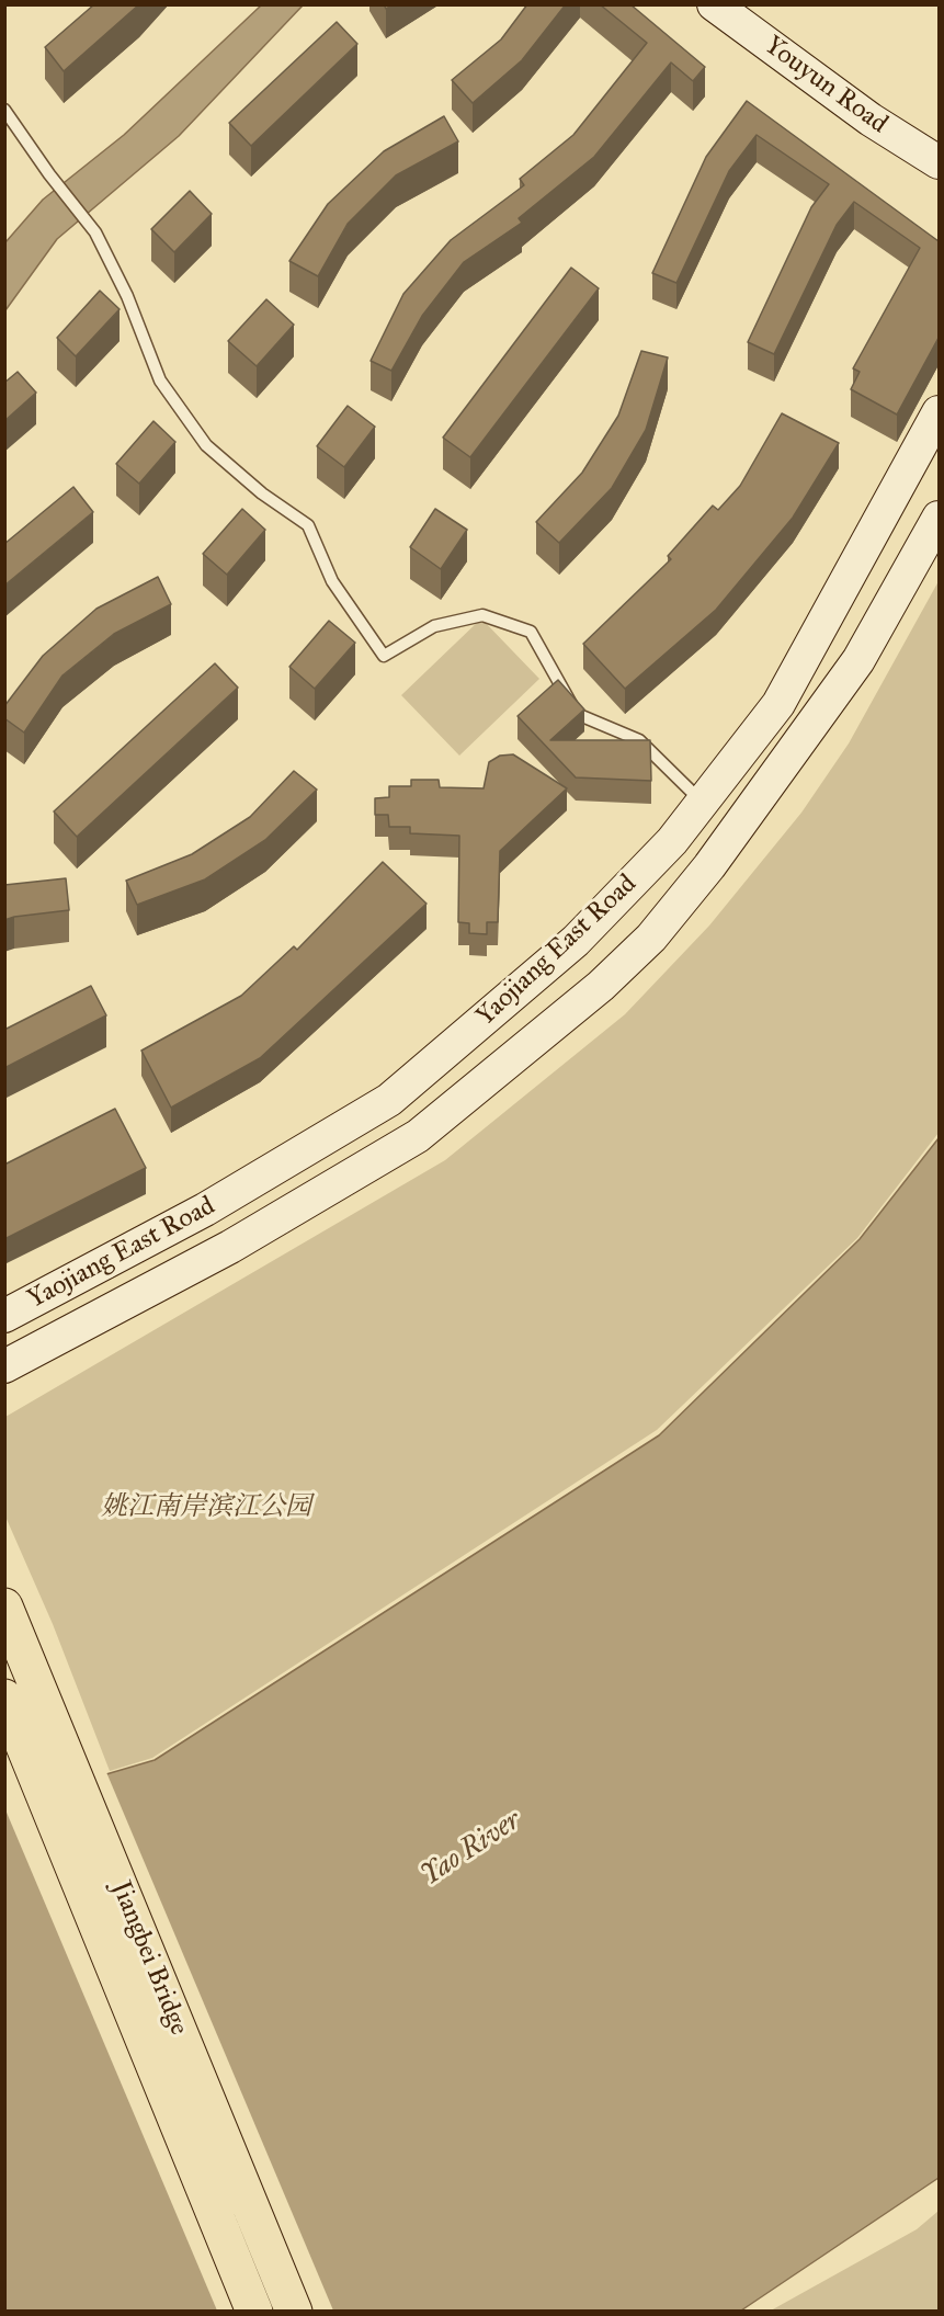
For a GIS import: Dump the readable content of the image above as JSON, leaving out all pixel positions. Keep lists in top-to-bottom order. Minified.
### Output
{"streets":{"main road":["Youyun Road","Yaojiang East Road","Jiangbei Bridge"]},"water":["Yao River"],"parks":["姚江南岸滨江公园"]}
